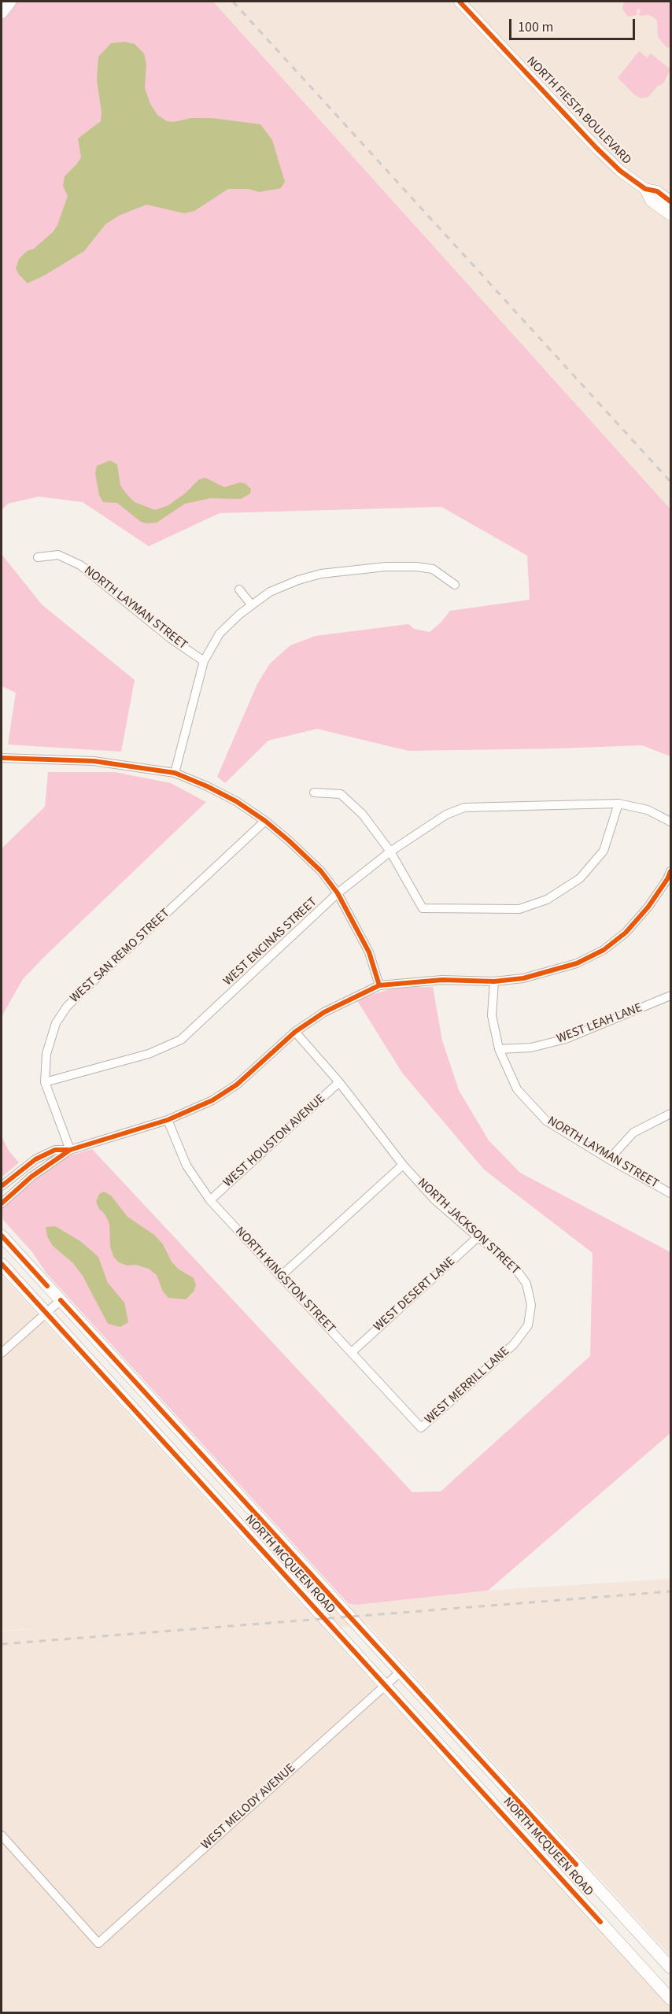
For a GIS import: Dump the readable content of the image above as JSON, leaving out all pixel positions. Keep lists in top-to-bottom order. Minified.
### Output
{"streets":{"main road":["NORTH MCQUEEN ROAD"],"street":["NORTH FIESTA BOULEVARD","NORTH LAYMAN STREET","WEST ENCINAS STREET","WEST SAN REMO STREET","WEST LEAH LANE","WEST HOUSTON AVENUE","NORTH JACKSON STREET","NORTH KINGSTON STREET","WEST DESERT LANE","WEST MERRILL LANE","WEST MELODY AVENUE"]},"crossings":[["NORTH LAYMAN STREET","WEST LEAH LANE"],["WEST ENCINAS STREET","WEST SAN REMO STREET"],["WEST HOUSTON AVENUE","NORTH JACKSON STREET"],["WEST HOUSTON AVENUE","NORTH KINGSTON STREET"],["NORTH JACKSON STREET","WEST DESERT LANE"],["NORTH JACKSON STREET","WEST MERRILL LANE"],["NORTH KINGSTON STREET","WEST DESERT LANE"],["NORTH KINGSTON STREET","WEST MERRILL LANE"],["NORTH MCQUEEN ROAD","WEST MELODY AVENUE"]],"scale_bar":"100 m"}
